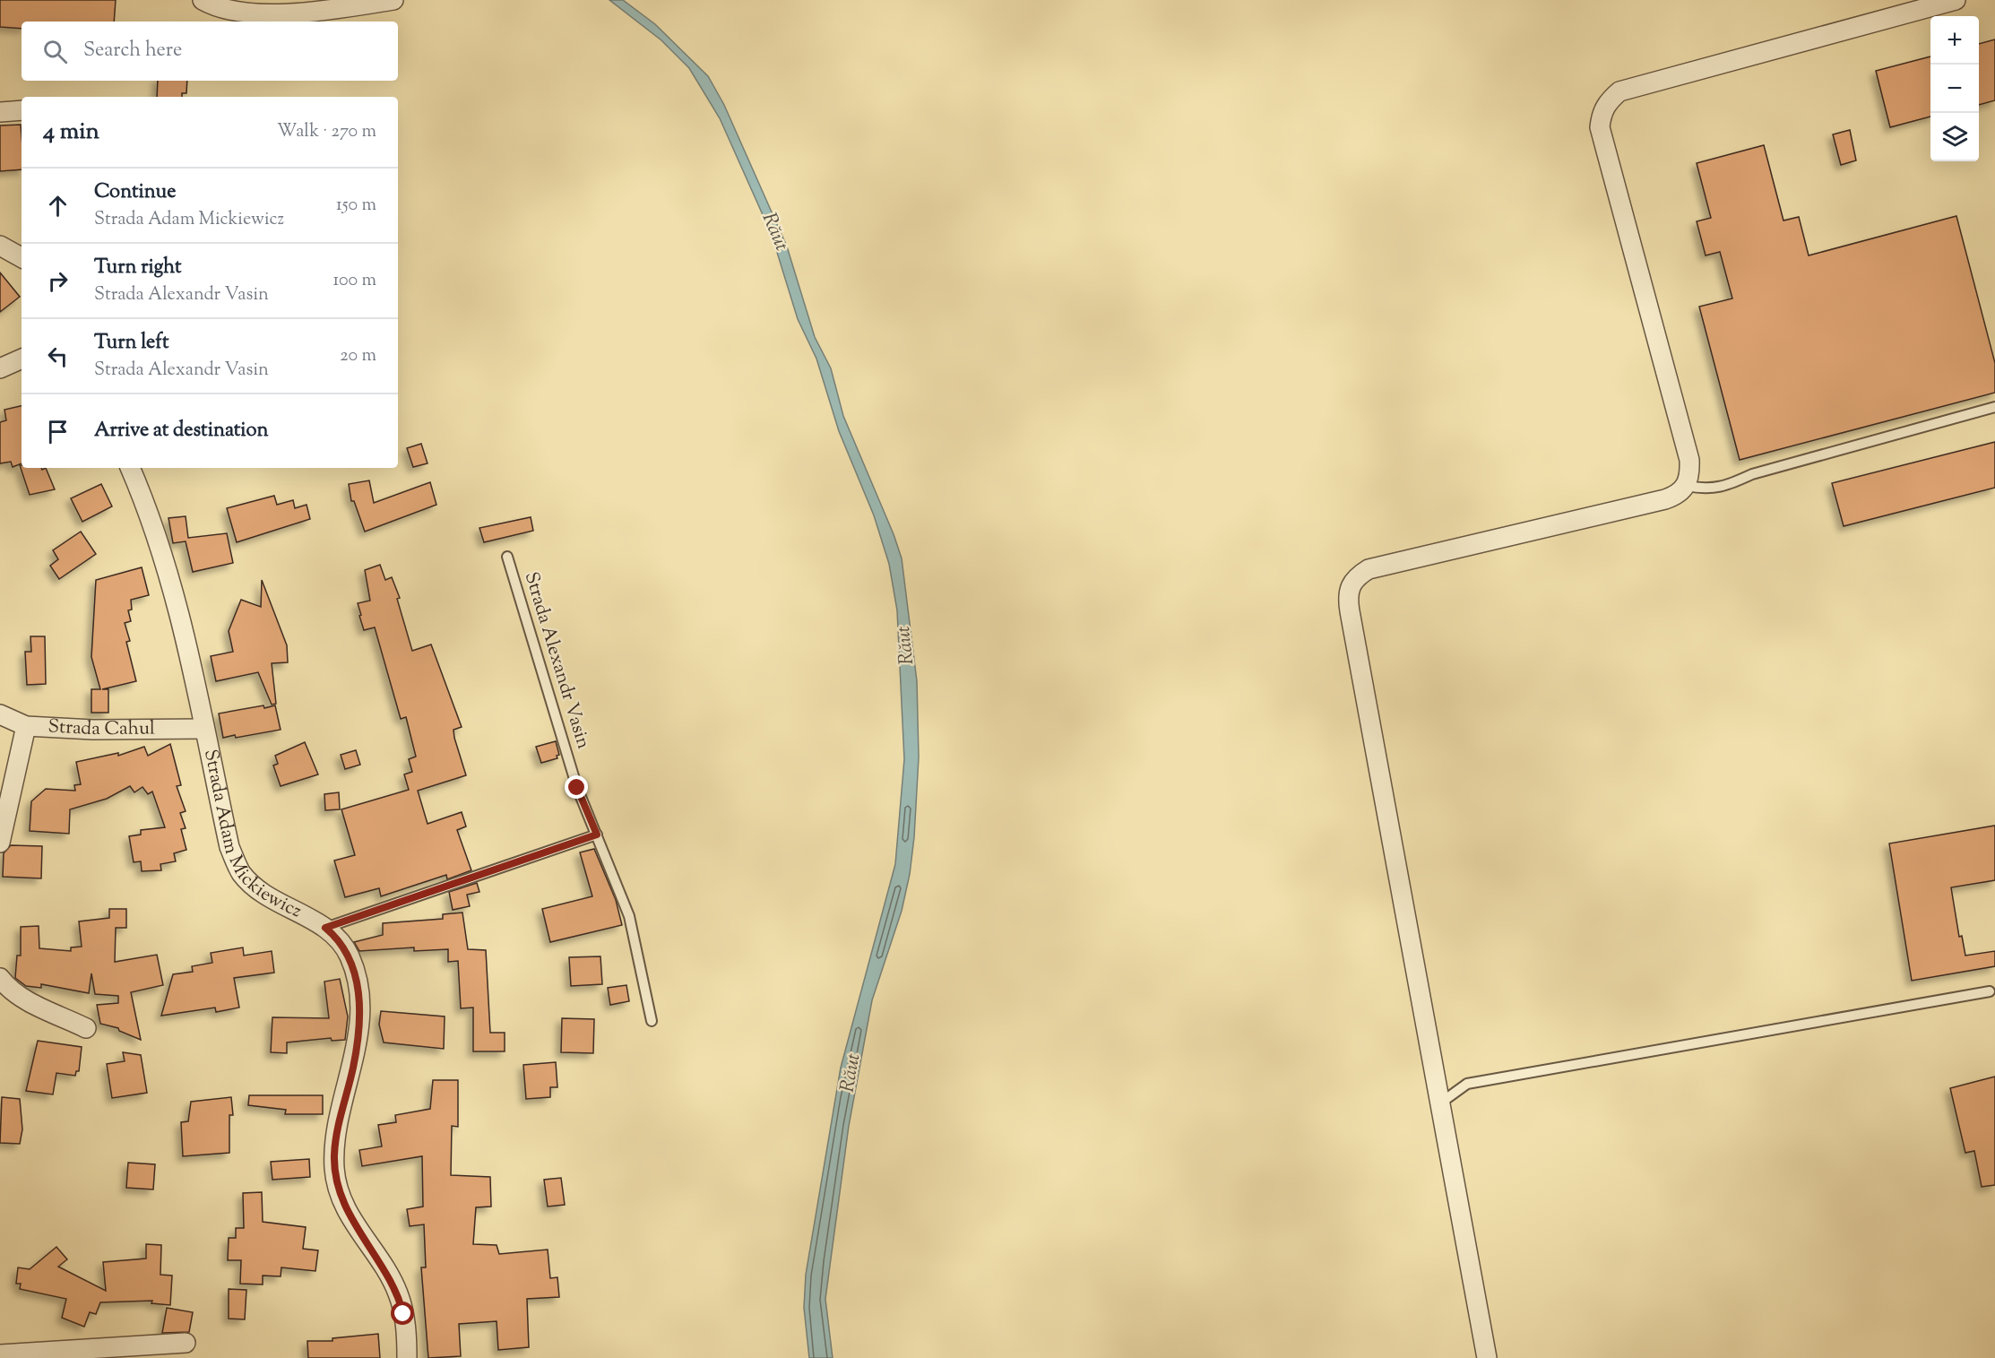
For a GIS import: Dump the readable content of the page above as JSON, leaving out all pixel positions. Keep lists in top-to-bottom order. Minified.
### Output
{"streets":{"street":["Strada Cahul","Strada Adam Mickiewicz"],"lane":["Strada Alexandr Vasin"]},"crossings":[["Strada Cahul","Strada Adam Mickiewicz"]],"water":["Răut"],"page":{"map_buttons":["+","−"],"search":"Search here","heading":["4 min","Walk · 270 m"],"list":[["Continue","Strada Adam Mickiewicz","150 m"],["Turn right","Strada Alexandr Vasin","100 m"],["Turn left","Strada Alexandr Vasin","20 m"],"Arrive at destination"]}}
